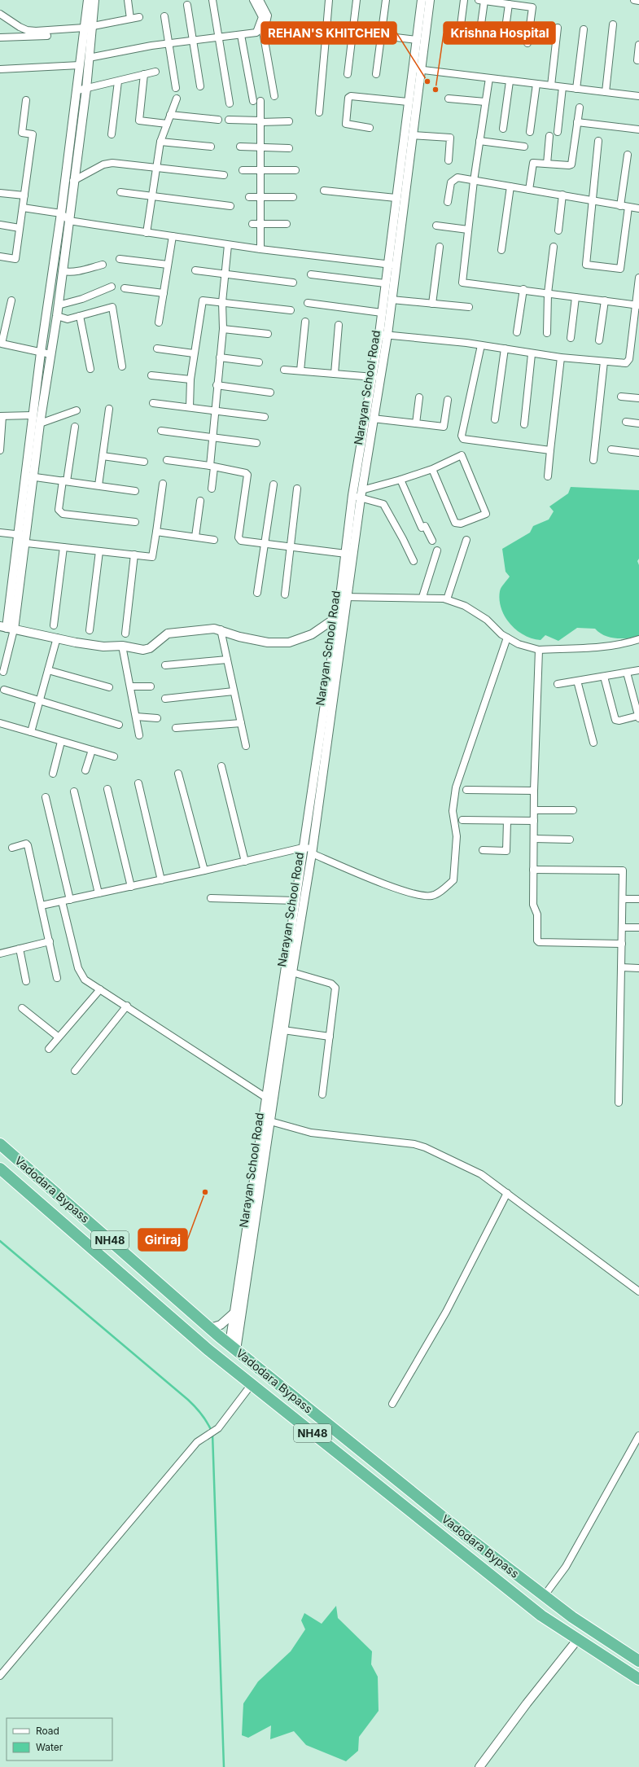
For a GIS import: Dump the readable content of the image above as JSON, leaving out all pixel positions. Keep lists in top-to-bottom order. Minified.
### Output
{"streets":{"highway":["Vadodara Bypass","NH48"],"street":["Narayan School Road"]},"crossings":[["Narayan School Road","Vadodara Bypass"]],"places":["REHAN'S KHITCHEN","Krishna Hospital","Giriraj"],"legend":["Road","Water"]}
